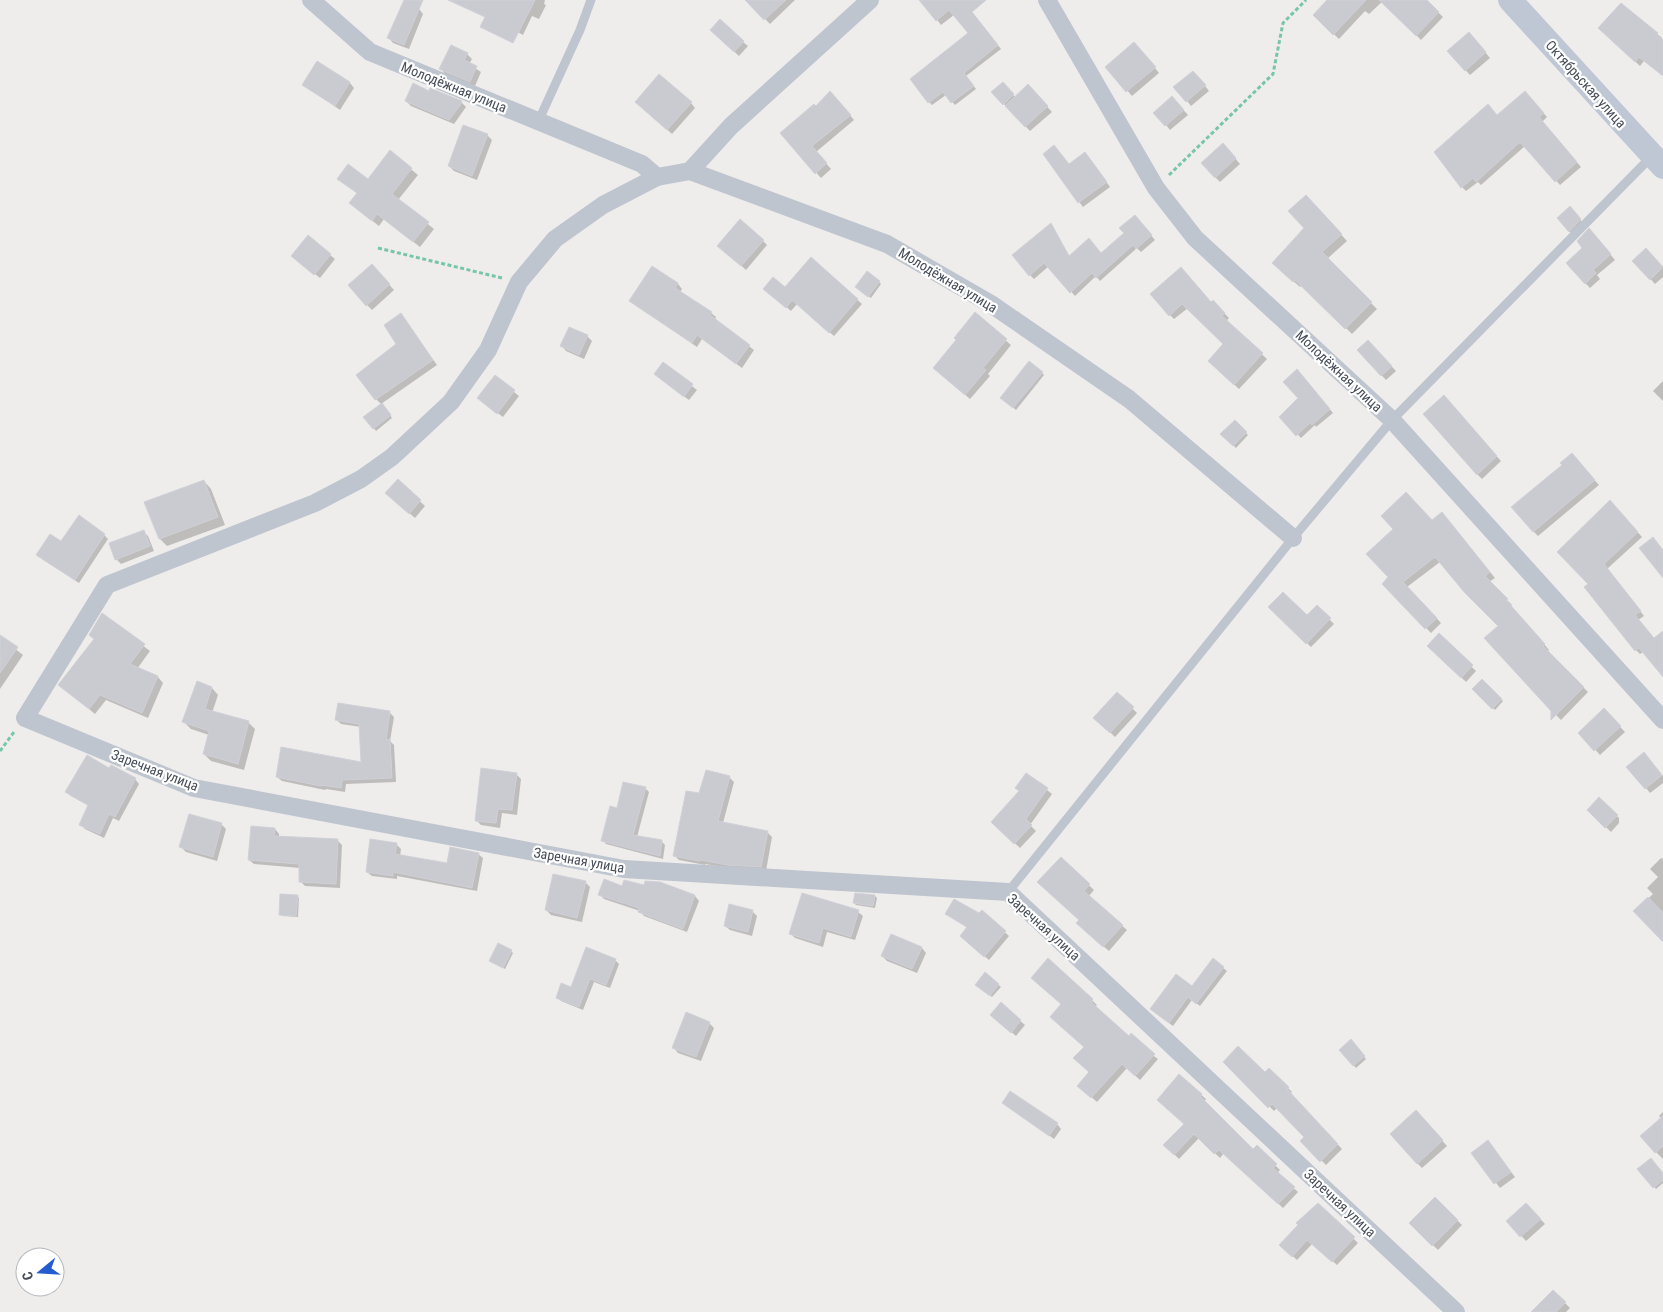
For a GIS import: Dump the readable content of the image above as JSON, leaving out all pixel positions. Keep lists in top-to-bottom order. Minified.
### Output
{"streets":{"street":["Октябрьская улица","Молодёжная улица","Заречная улица"]},"north":"left"}
